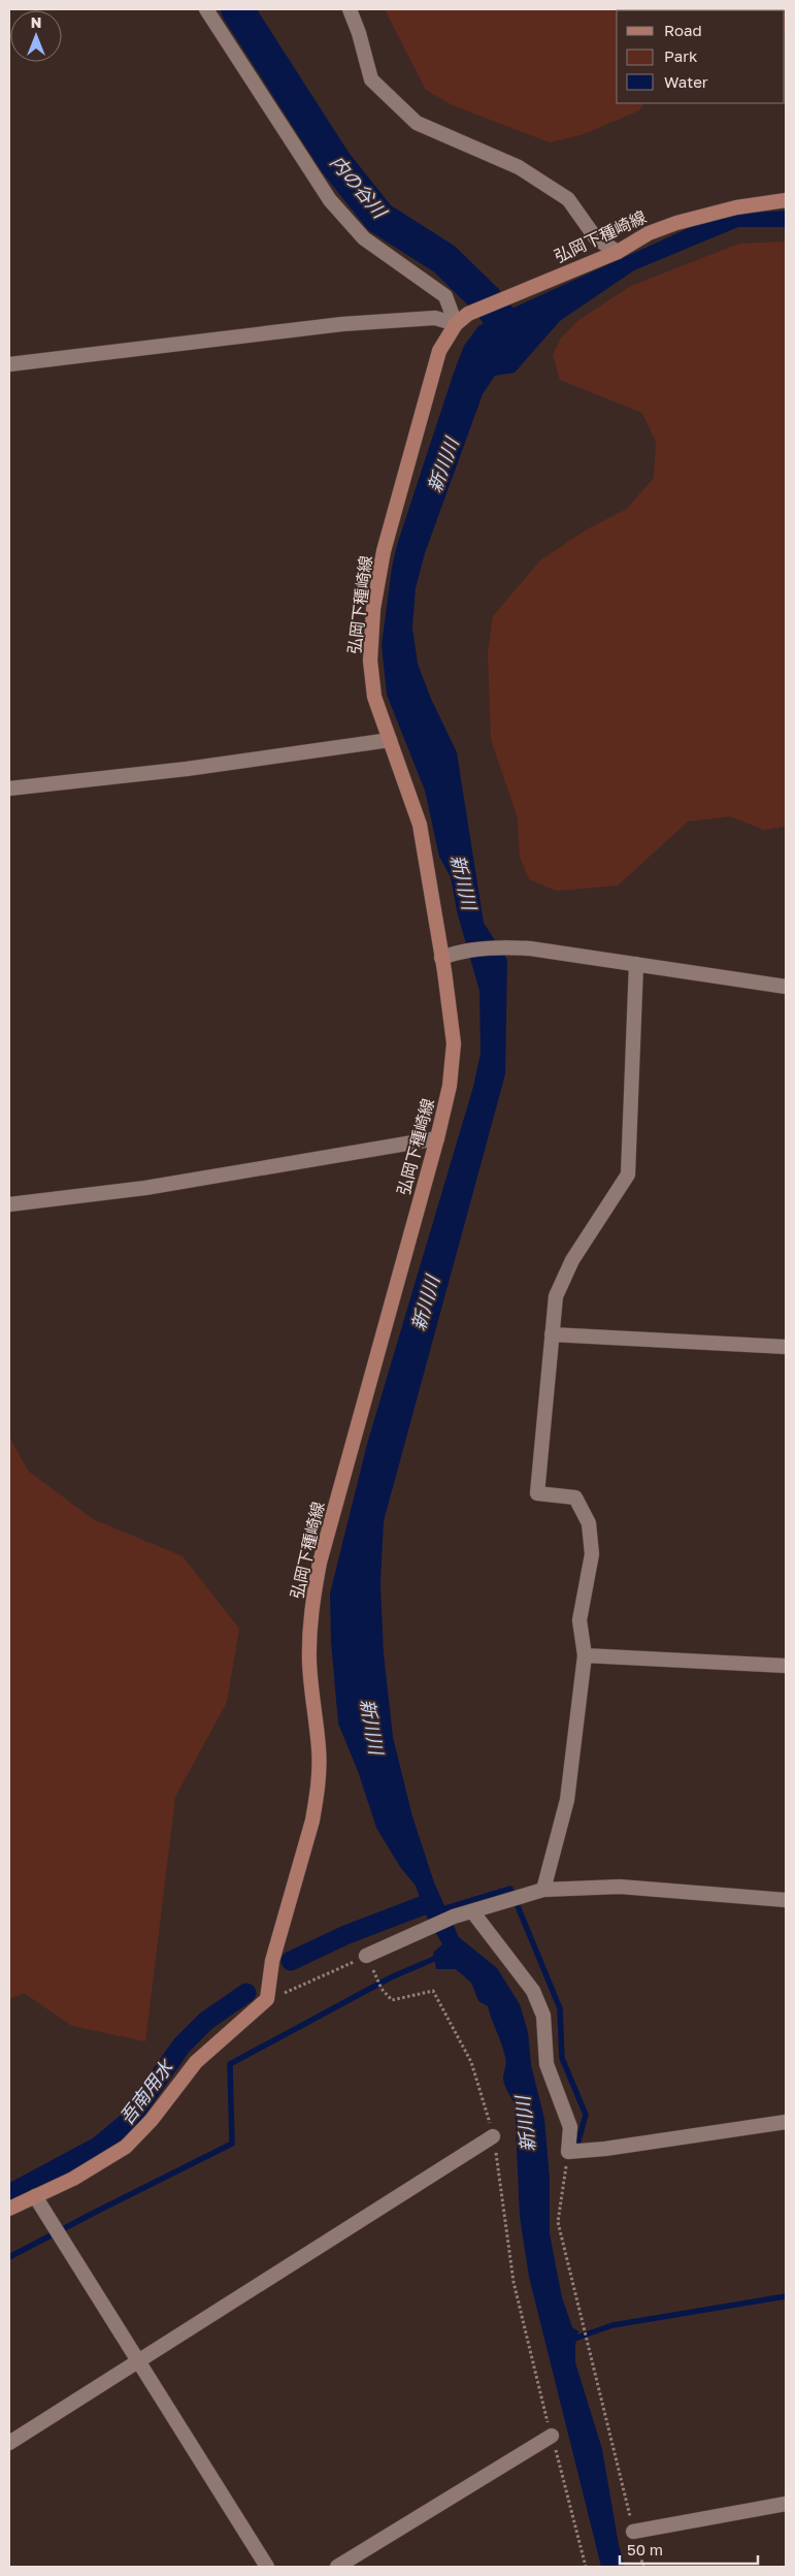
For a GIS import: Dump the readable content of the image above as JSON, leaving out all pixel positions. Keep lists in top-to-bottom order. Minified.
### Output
{"streets":{"main road":["弘岡下種崎線"]},"water":["内の谷川","新川川","吾南用水"],"legend":["Road","Park","Water"],"scale_bar":"50 m","north":"top"}
